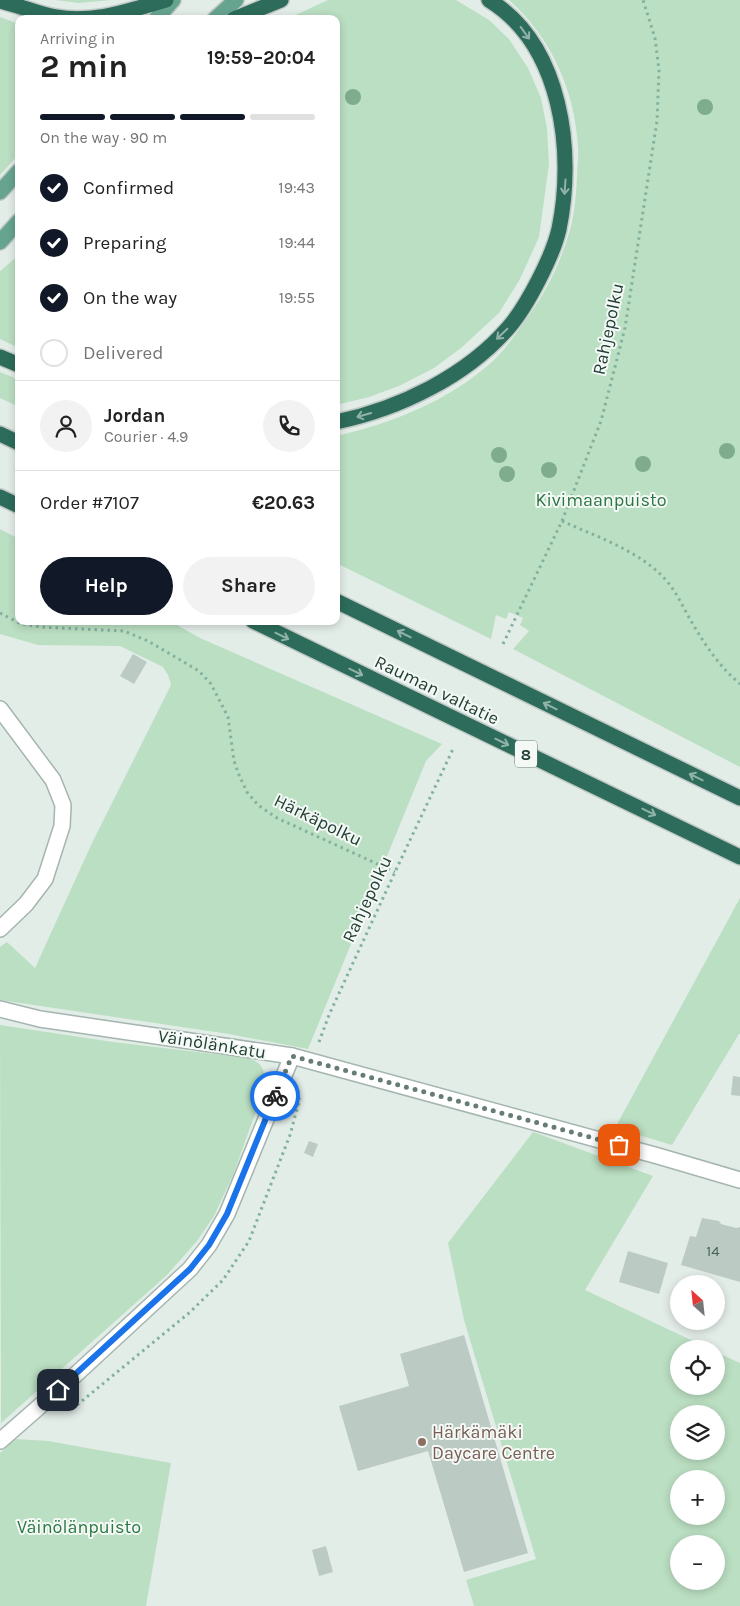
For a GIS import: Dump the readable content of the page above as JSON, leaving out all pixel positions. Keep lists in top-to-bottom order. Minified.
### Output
{"streets":{"highway":["Rauman valtatie","8"],"street":["Väinölänkatu"],"path":["Rahjepolku","Härkäpolku"]},"crossings":[["Rahjepolku","Härkäpolku"],["Rahjepolku","Väinölänkatu"]],"parks":["Kivimaanpuisto","Väinölänpuisto"],"places":["Härkämäki Daycare Centre"],"house_numbers":["14"],"north":"top left","page":{"heading":["2 min","Arriving in","19:59–20:04"],"panel":["Jordan","Courier · 4.9","Order #7107","€20.63"],"bar":"On the way · 90 m","list":[["Confirmed","19:43"],["Preparing","19:44"],["On the way","19:55"],"Delivered"],"buttons":["Help","Share"],"map_buttons":["+","−"]}}
